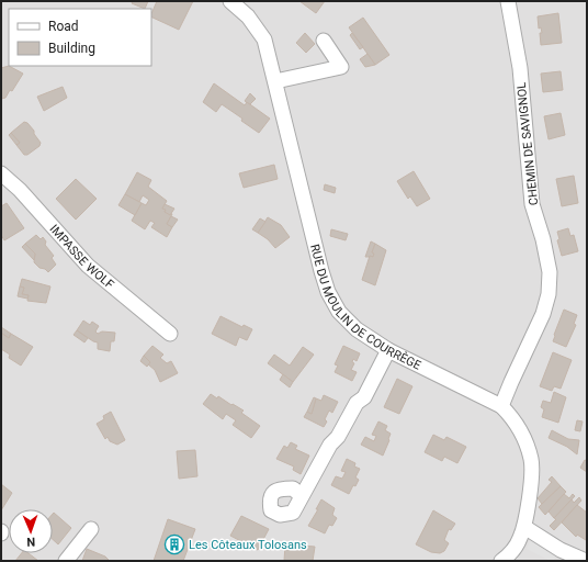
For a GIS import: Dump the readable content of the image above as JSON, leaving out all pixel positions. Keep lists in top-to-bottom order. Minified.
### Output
{"streets":{"street":["CHEMIN DE SAVIGNOL","IMPASSE WOLF","RUE DU MOULIN DE COURRÈGE"]},"crossings":[["CHEMIN DE SAVIGNOL","RUE DU MOULIN DE COURRÈGE"]],"places":{"building":["Les Côteaux Tolosans"]},"legend":["Road","Building"],"north":"bottom"}
